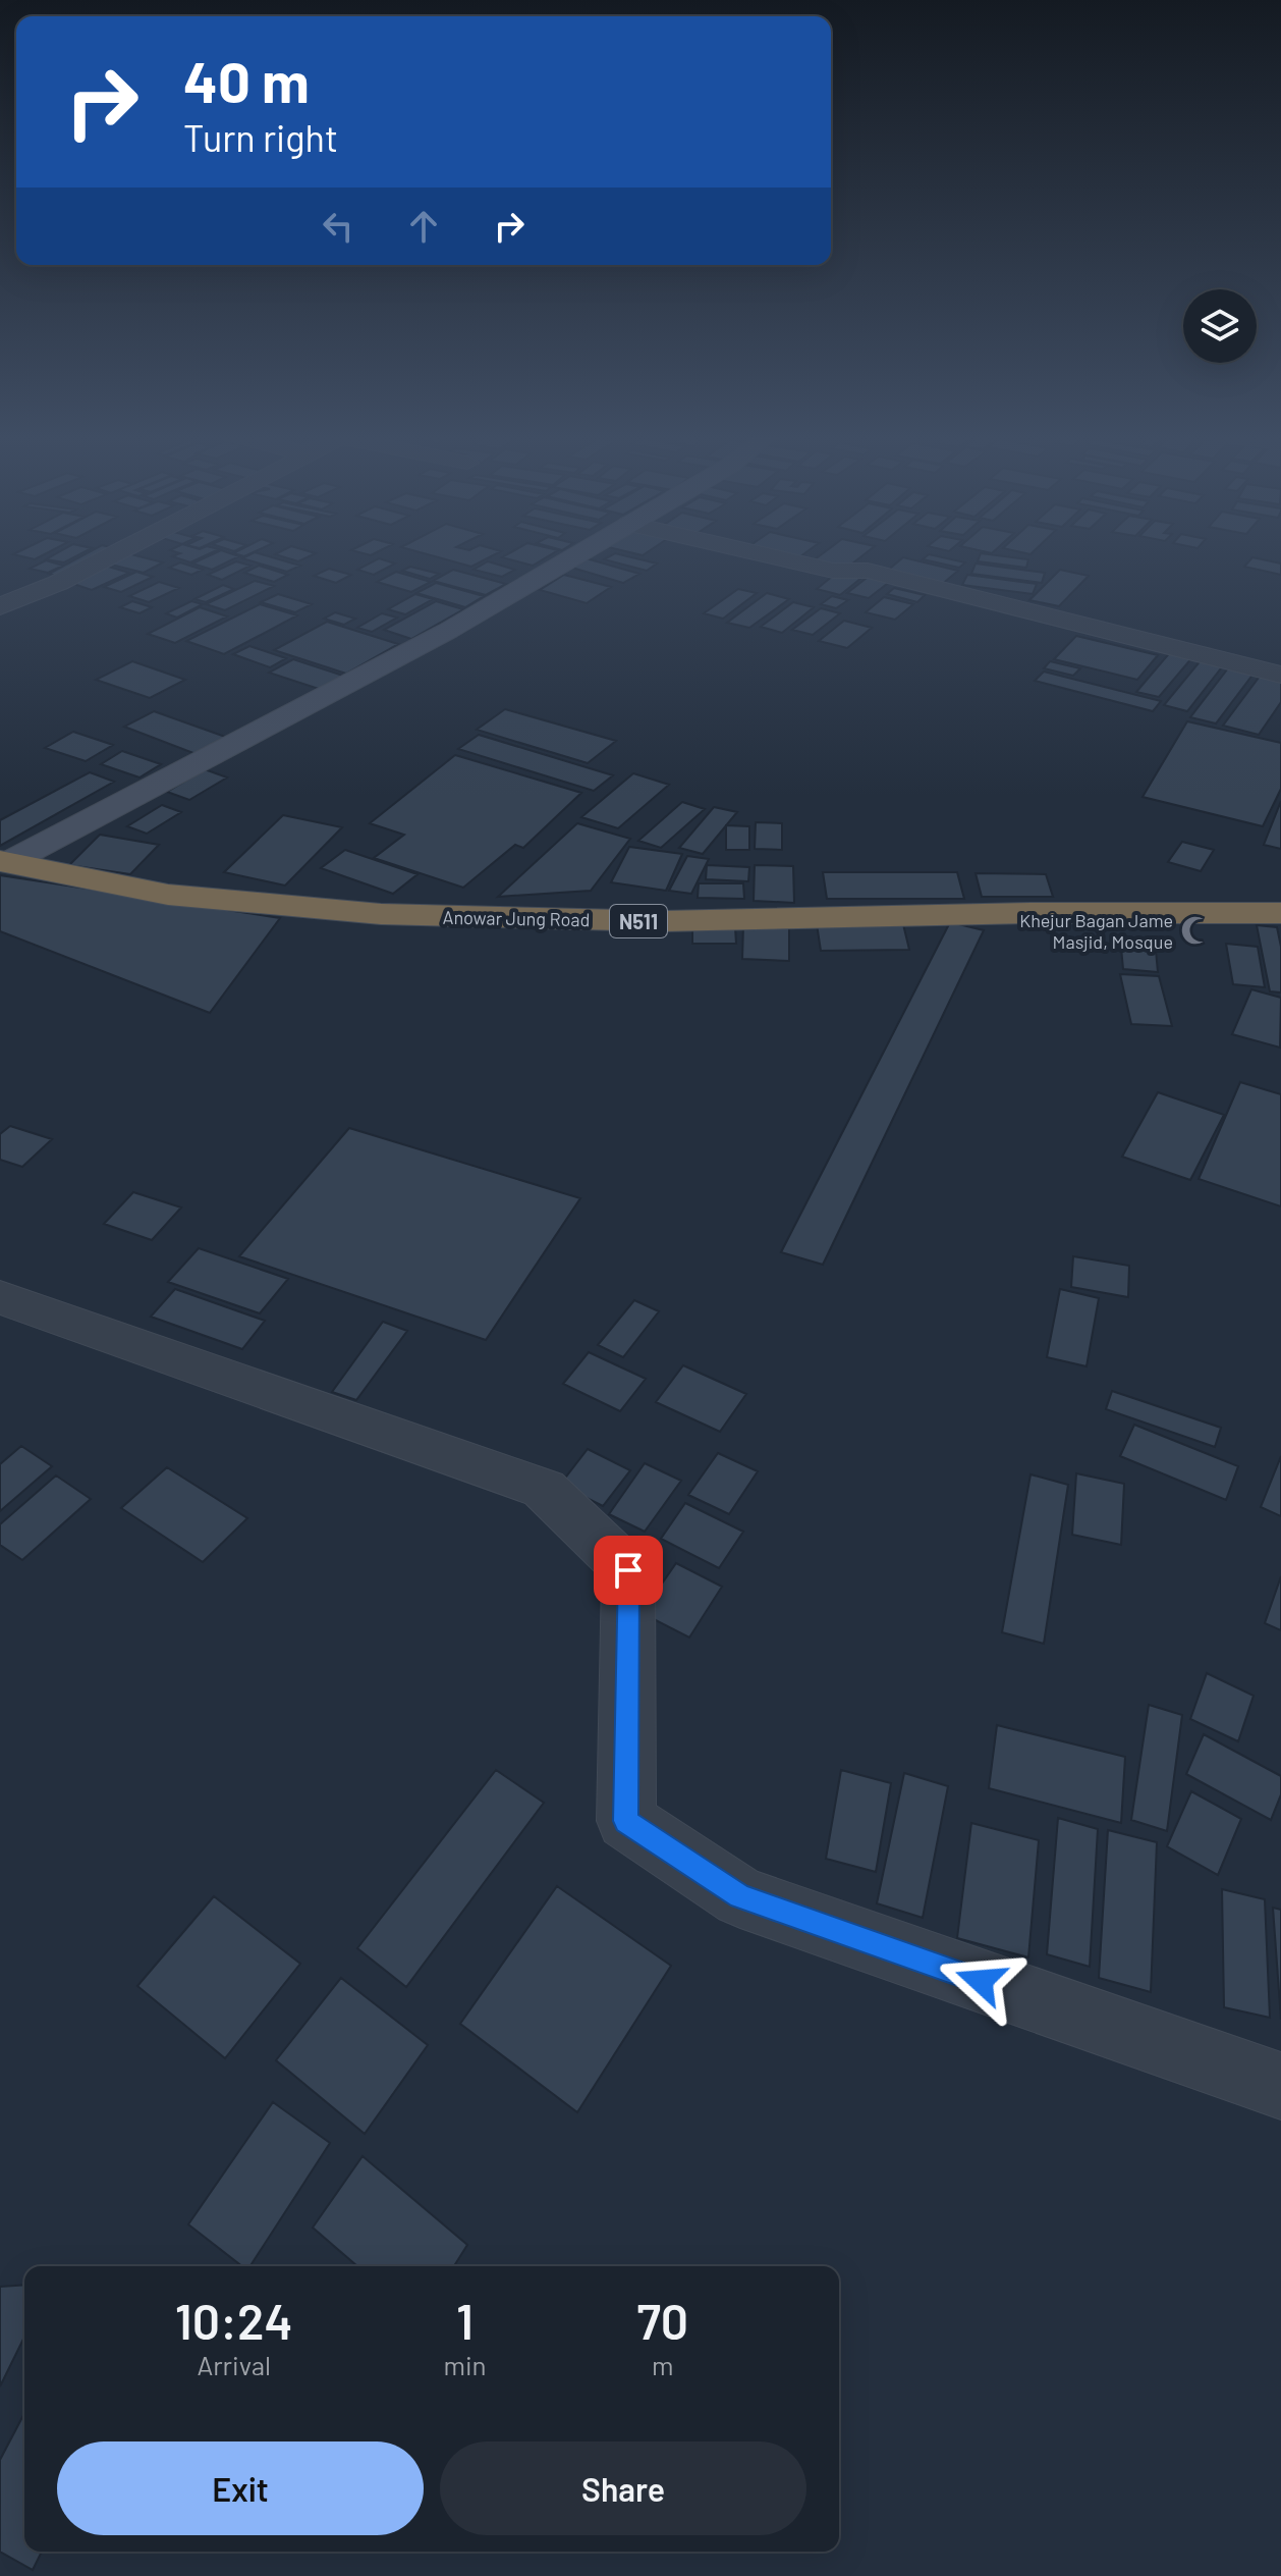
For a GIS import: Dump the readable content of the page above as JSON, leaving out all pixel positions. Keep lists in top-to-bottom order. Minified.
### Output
{"streets":{"highway":["Anowar Jung Road","N511"]},"places":{"mosque":["Khejur Bagan Jame Masjid, Mosque"]},"page":{"turn":["40 m","Turn right"],"eta":["10:24","Arrival","1","min","70","m"],"buttons":["Exit","Share"]}}
